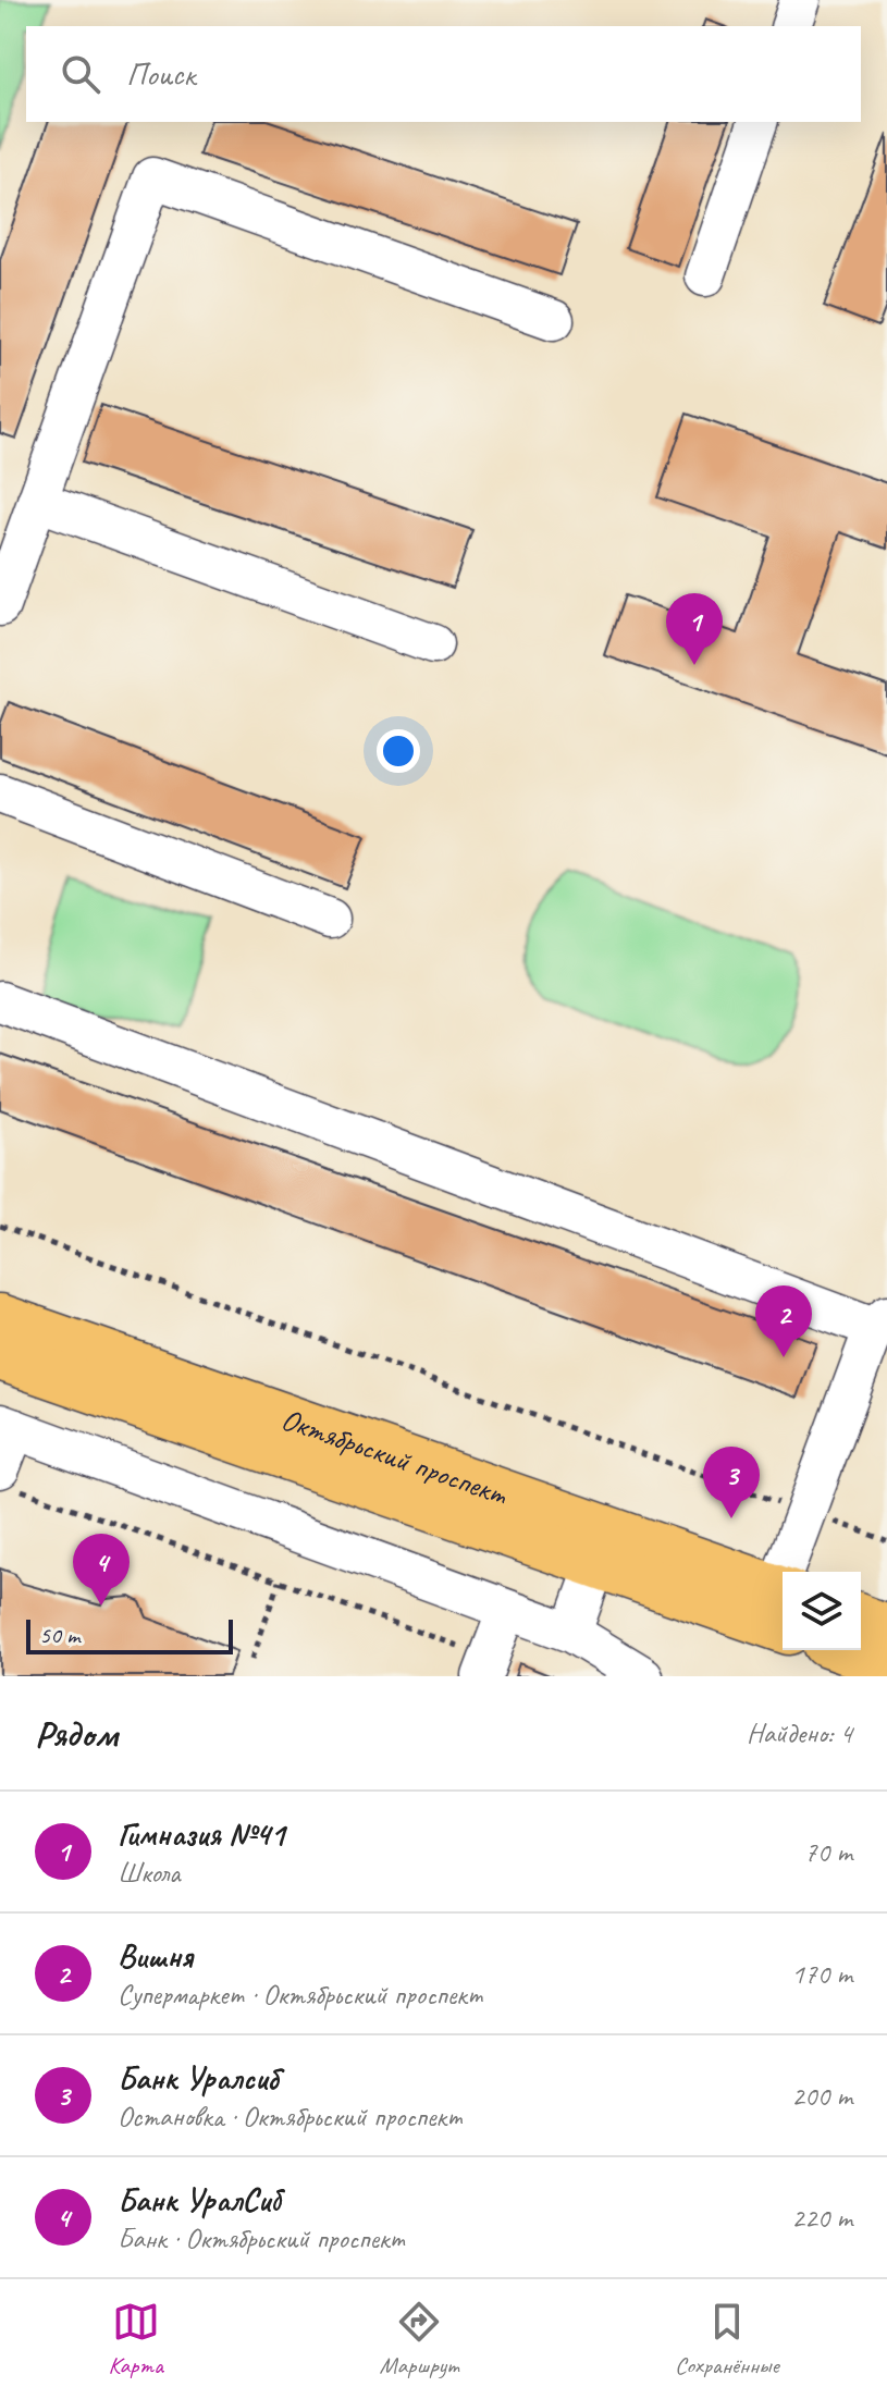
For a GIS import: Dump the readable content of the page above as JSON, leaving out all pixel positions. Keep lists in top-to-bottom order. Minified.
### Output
{"streets":{"main road":["Октябрьский проспект"]},"scale_bar":"50 m","page":{"search":"Поиск","pins":["1","2","3","4"],"scale":"50 m","heading":["Рядом","Найдено: 4"],"list":[{"mark":"1","name":"Гимназия №41","note":"Школа","value":"70 m"},{"mark":"2","name":"Вишня","note":"Супермаркет · Октябрьский проспект","value":"170 m"},{"mark":"3","name":"Банк Уралсиб","note":"Остановка · Октябрьский проспект","value":"200 m"},{"mark":"4","name":"Банк УралСиб","note":"Банк · Октябрьский проспект","value":"220 m"}],"nav":["Карта","Маршрут","Сохранённые"]}}
